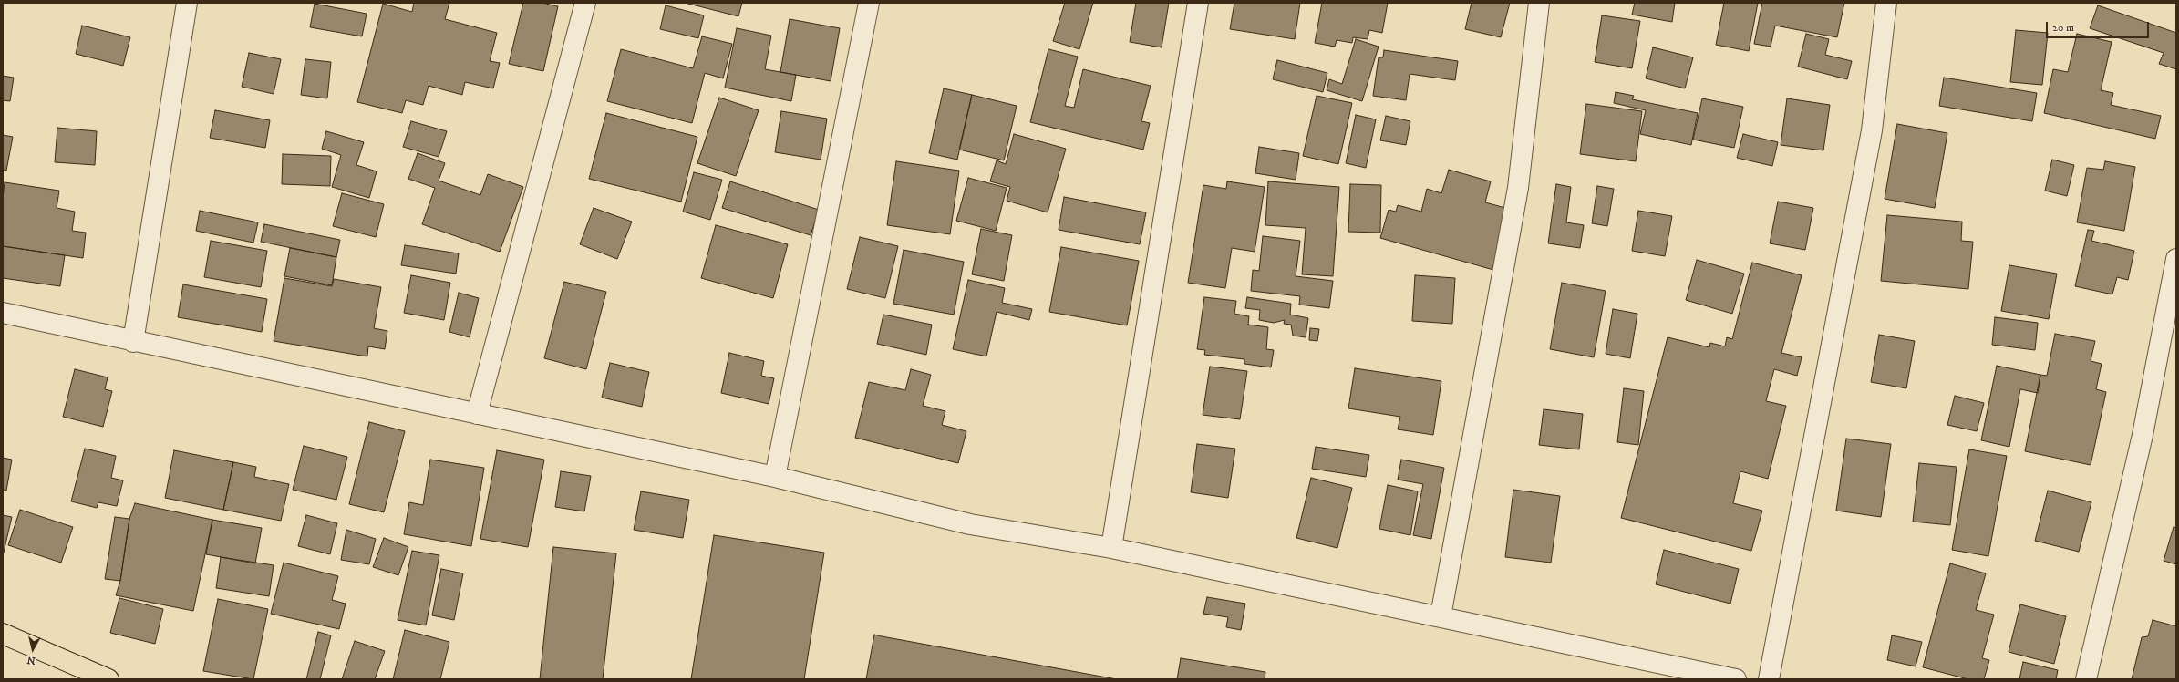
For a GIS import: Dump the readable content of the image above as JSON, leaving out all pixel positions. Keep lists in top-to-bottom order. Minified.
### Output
{"scale_bar":"20 m","north":"bottom"}
